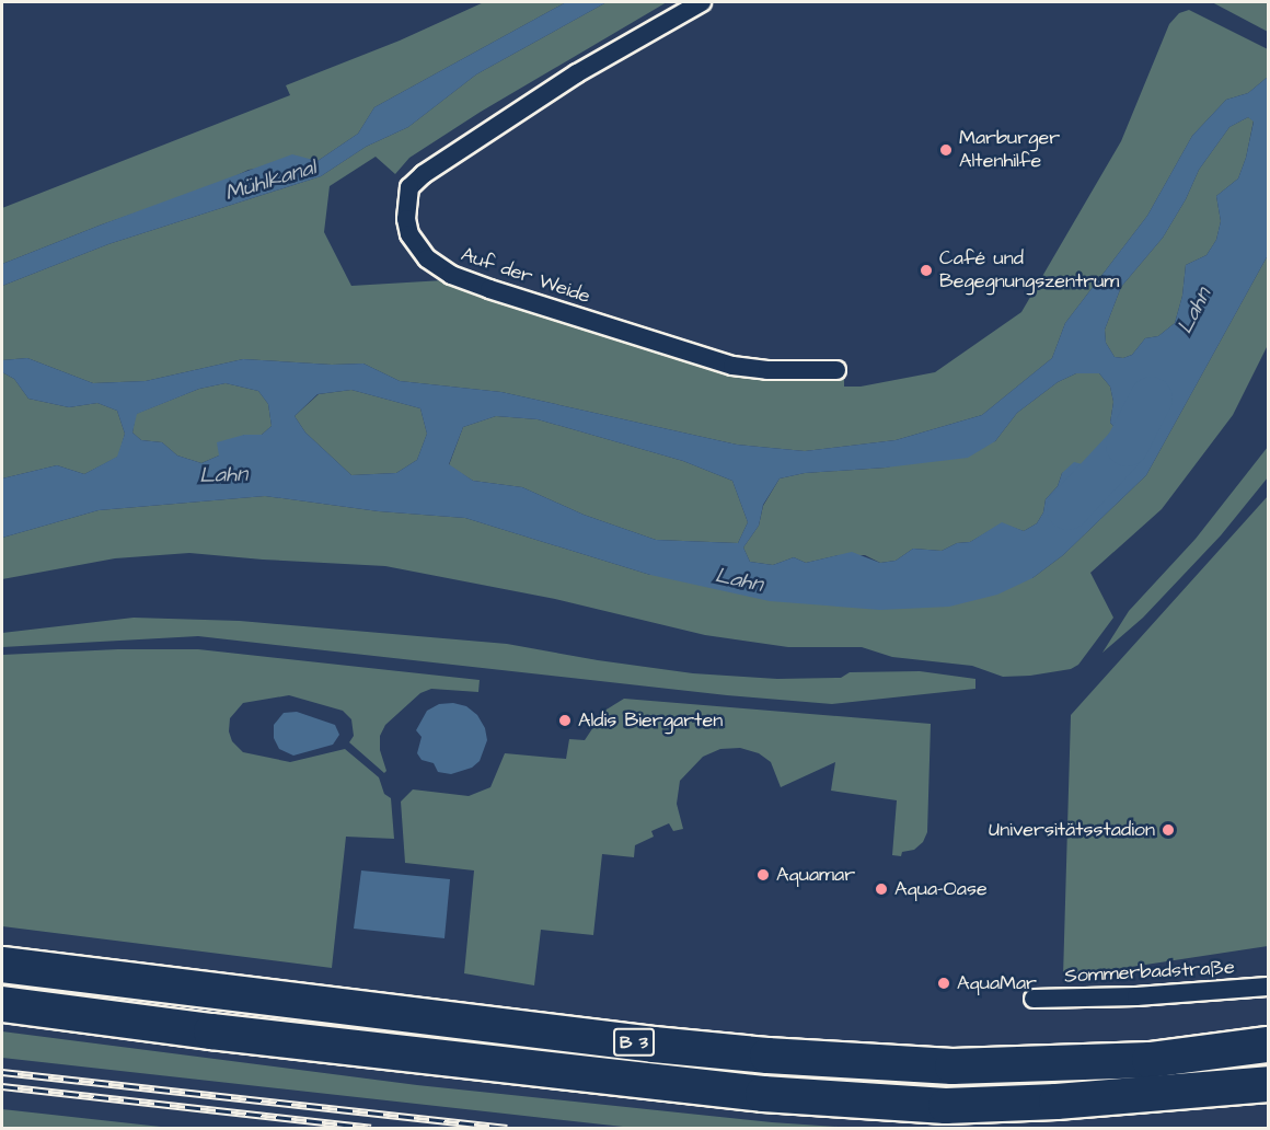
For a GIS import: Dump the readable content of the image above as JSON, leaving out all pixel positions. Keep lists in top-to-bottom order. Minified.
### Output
{"streets":{"highway":["B 3"],"street":["Auf der Weide","Sommerbadstraße"]},"water":["Mühlkanal","Lahn"],"places":["Marburger Altenhilfe","Café und Begegnungszentrum","Aldis Biergarten","Universitätsstadion","Aquamar","Aqua-Oase","AquaMar"]}
